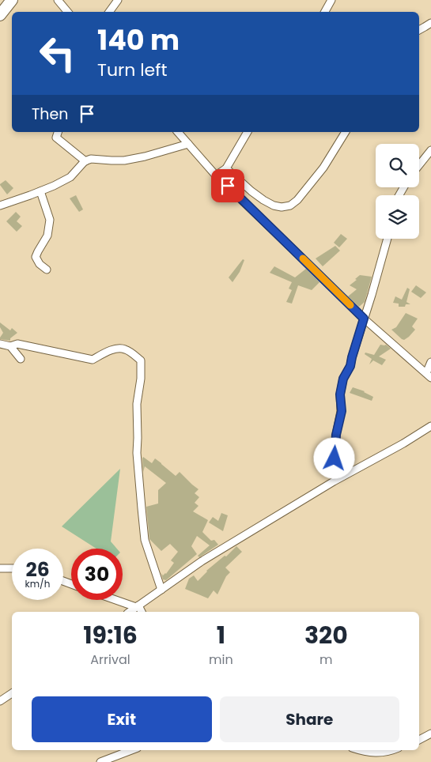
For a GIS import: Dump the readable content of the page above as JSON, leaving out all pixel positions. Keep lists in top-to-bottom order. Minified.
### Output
{"page":{"turn":["140 m","Turn left"],"then":"Then","speed":"26 km/h","limit":"30","eta":["19:16","Arrival","1","min","320","m"],"buttons":["Exit","Share"]}}
